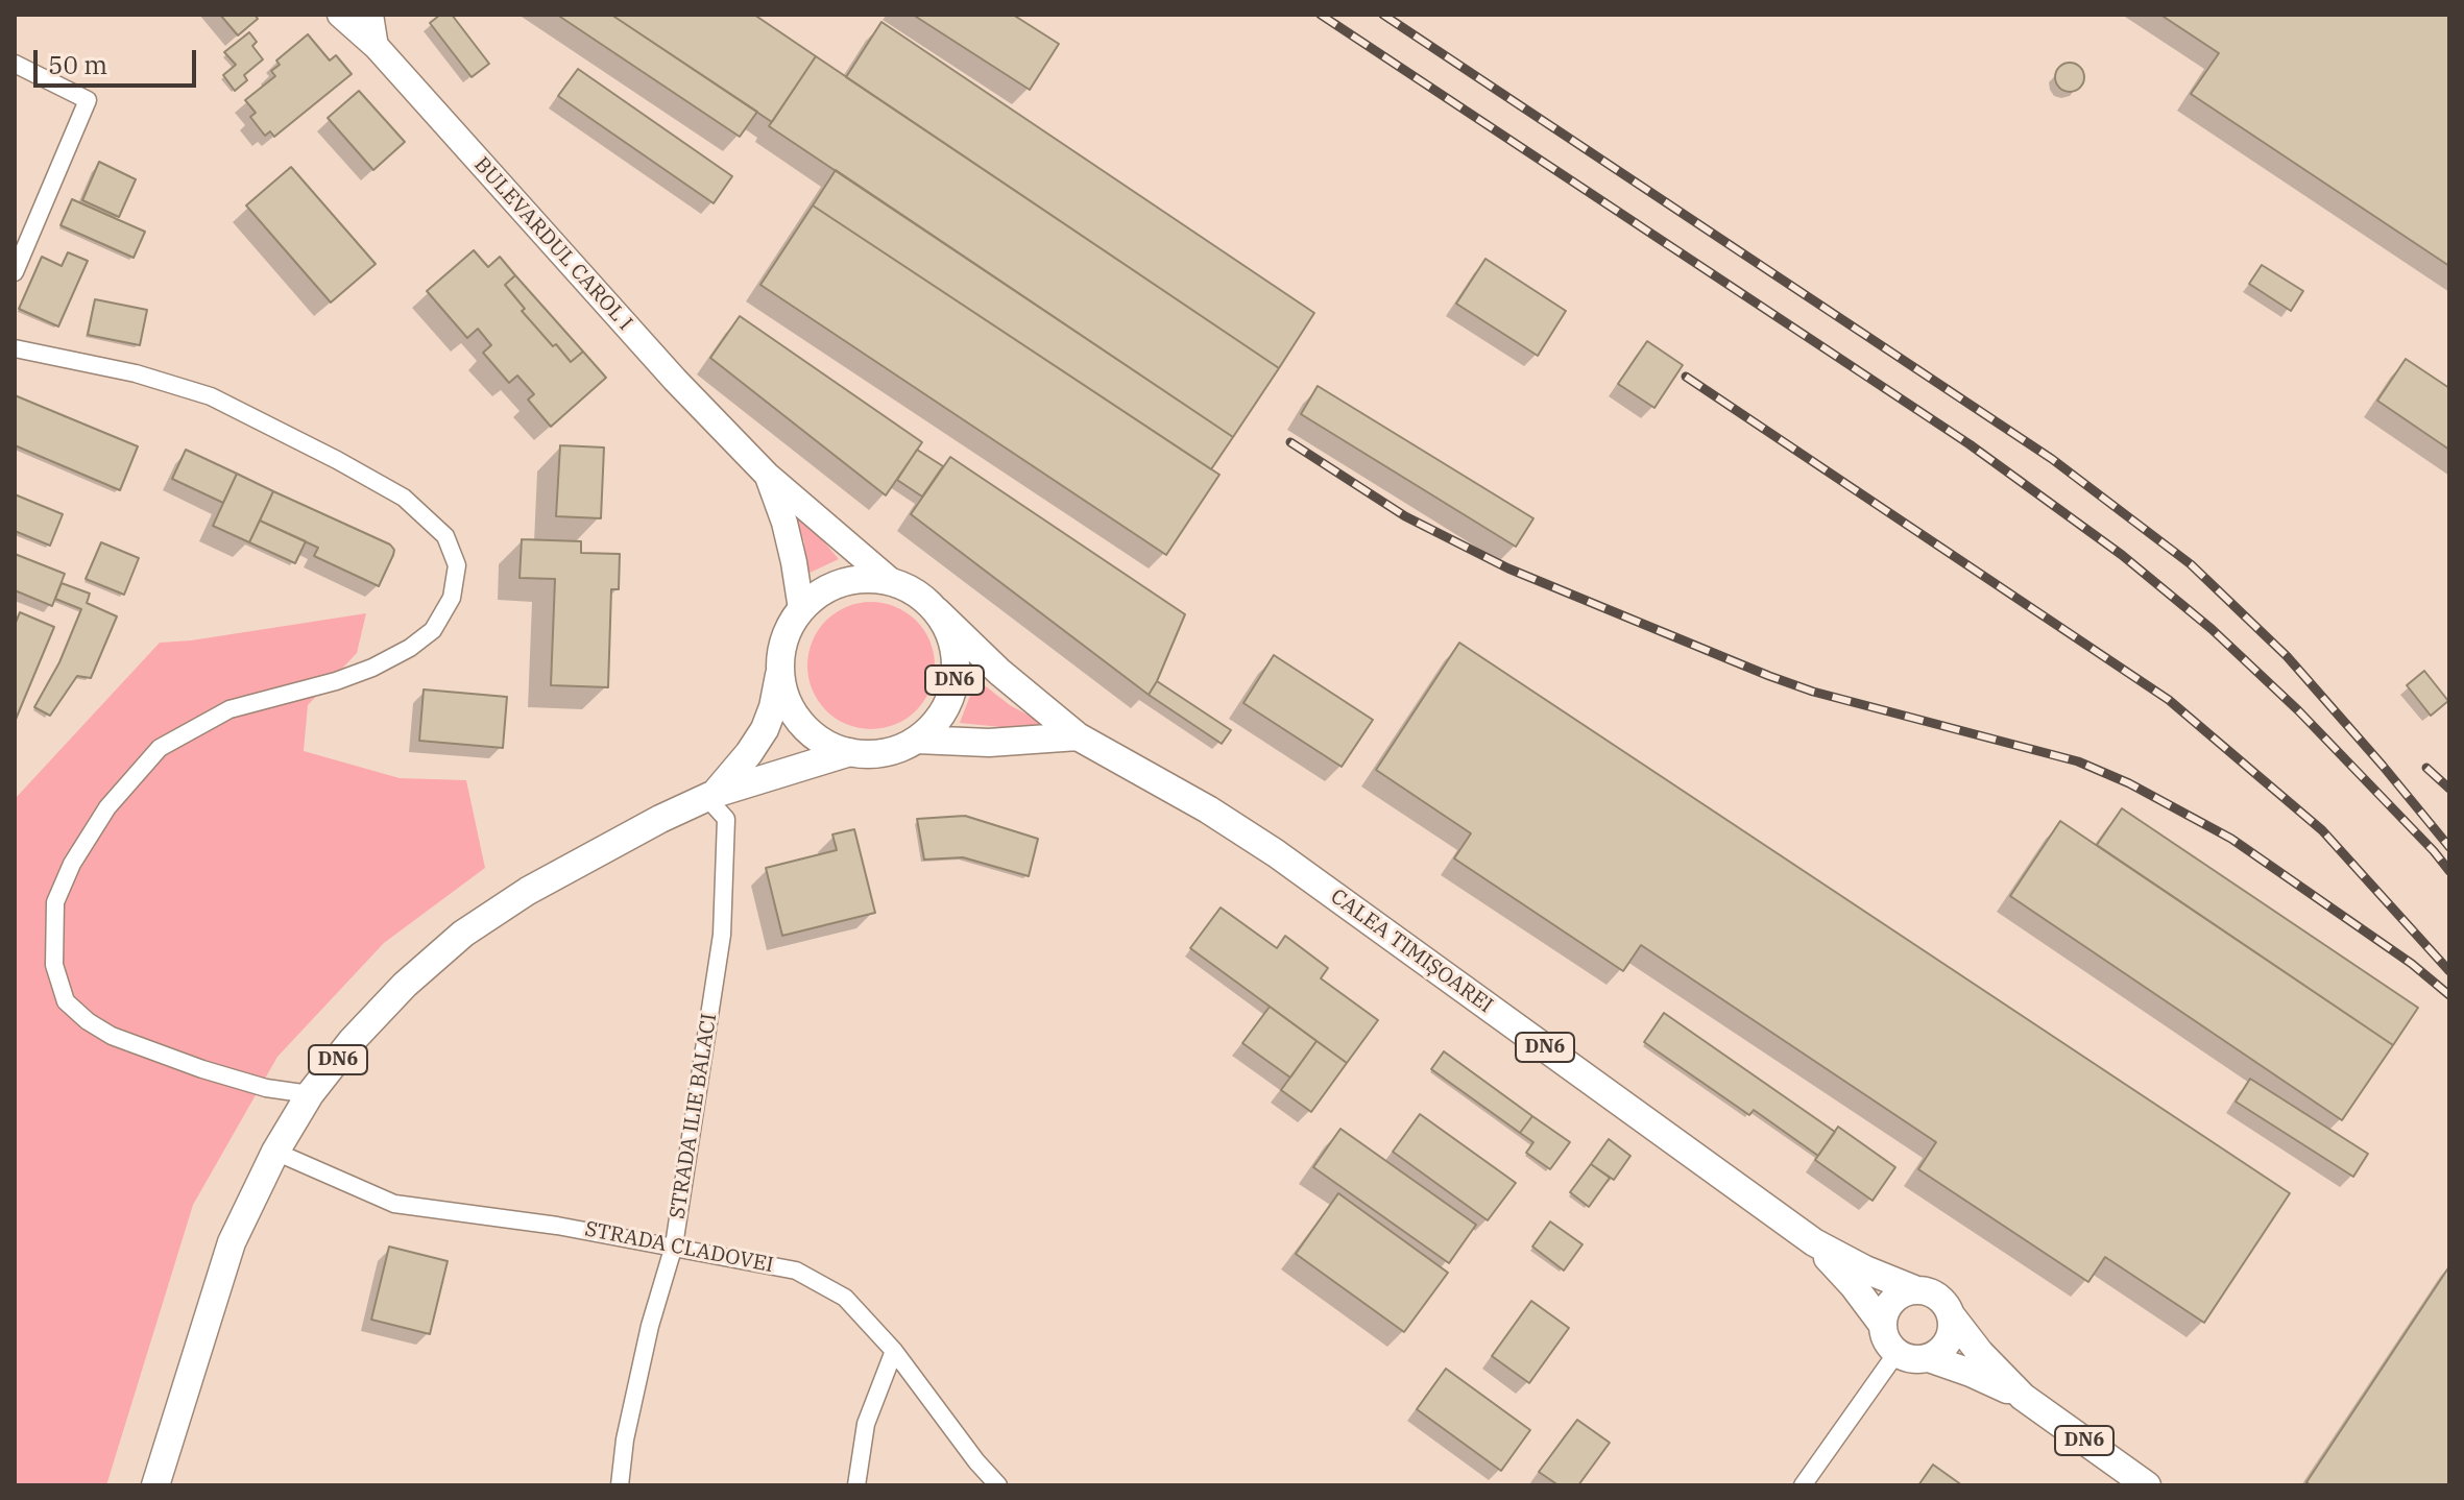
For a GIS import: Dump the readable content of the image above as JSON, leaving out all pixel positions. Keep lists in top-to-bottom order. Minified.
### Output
{"streets":{"main road":["BULEVARDUL CAROL I","DN6","CALEA TIMIȘOAREI"],"street":["STRADA ILIE BALACI","STRADA CLADOVEI"]},"crossings":[["BULEVARDUL CAROL I","DN6"],["BULEVARDUL CAROL I","CALEA TIMIȘOAREI"],["DN6","CALEA TIMIȘOAREI"],["DN6","STRADA ILIE BALACI"],["DN6","STRADA CLADOVEI"],["STRADA ILIE BALACI","STRADA CLADOVEI"]],"scale_bar":"50 m"}
